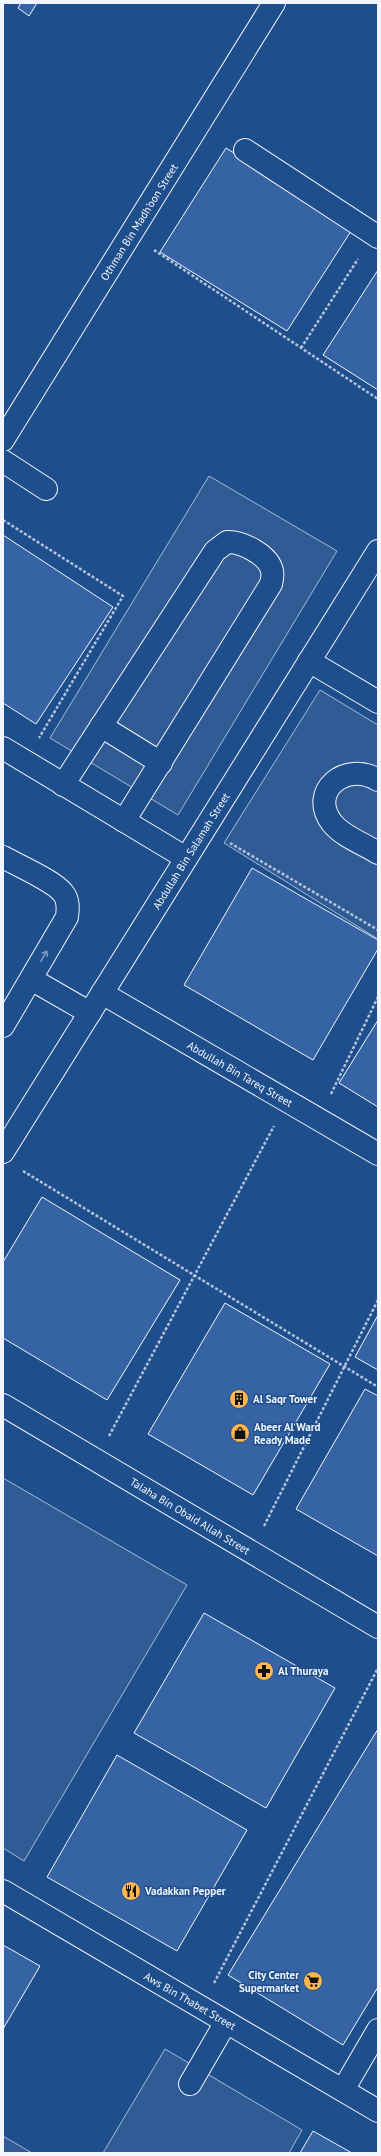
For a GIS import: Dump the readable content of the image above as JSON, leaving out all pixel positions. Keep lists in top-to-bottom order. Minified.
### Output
{"streets":{"street":["Othman Bin Madh'oon Street","Abdullah Bin Salamah Street","Abdullah Bin Tareq Street","Talaha Bin Obaid Allah Street","Aws Bin Thabet Street"]},"crossings":[["Abdullah Bin Salamah Street","Abdullah Bin Tareq Street"]],"places":{"building":["Al Saqr Tower"],"shop":["Abeer Al Ward Ready Made"],"pharmacy":["Al Thuraya"],"restaurant":["Vadakkan Pepper"],"supermarket":["City Center Supermarket"]}}
